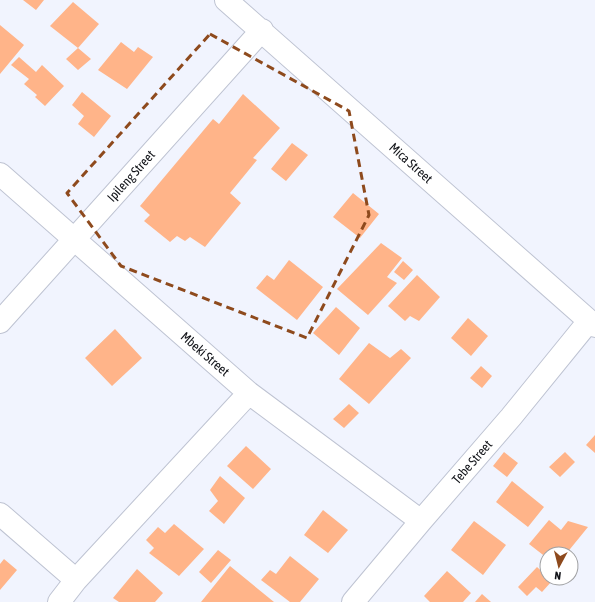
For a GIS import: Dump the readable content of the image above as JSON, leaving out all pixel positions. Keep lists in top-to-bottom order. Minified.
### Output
{"streets":{"street":["Mica Street","Ipileng Street","Mbeki Street","Tebe Street"]},"crossings":[["Mica Street","Ipileng Street"],["Mica Street","Tebe Street"],["Ipileng Street","Mbeki Street"],["Mbeki Street","Tebe Street"]],"north":"bottom"}
